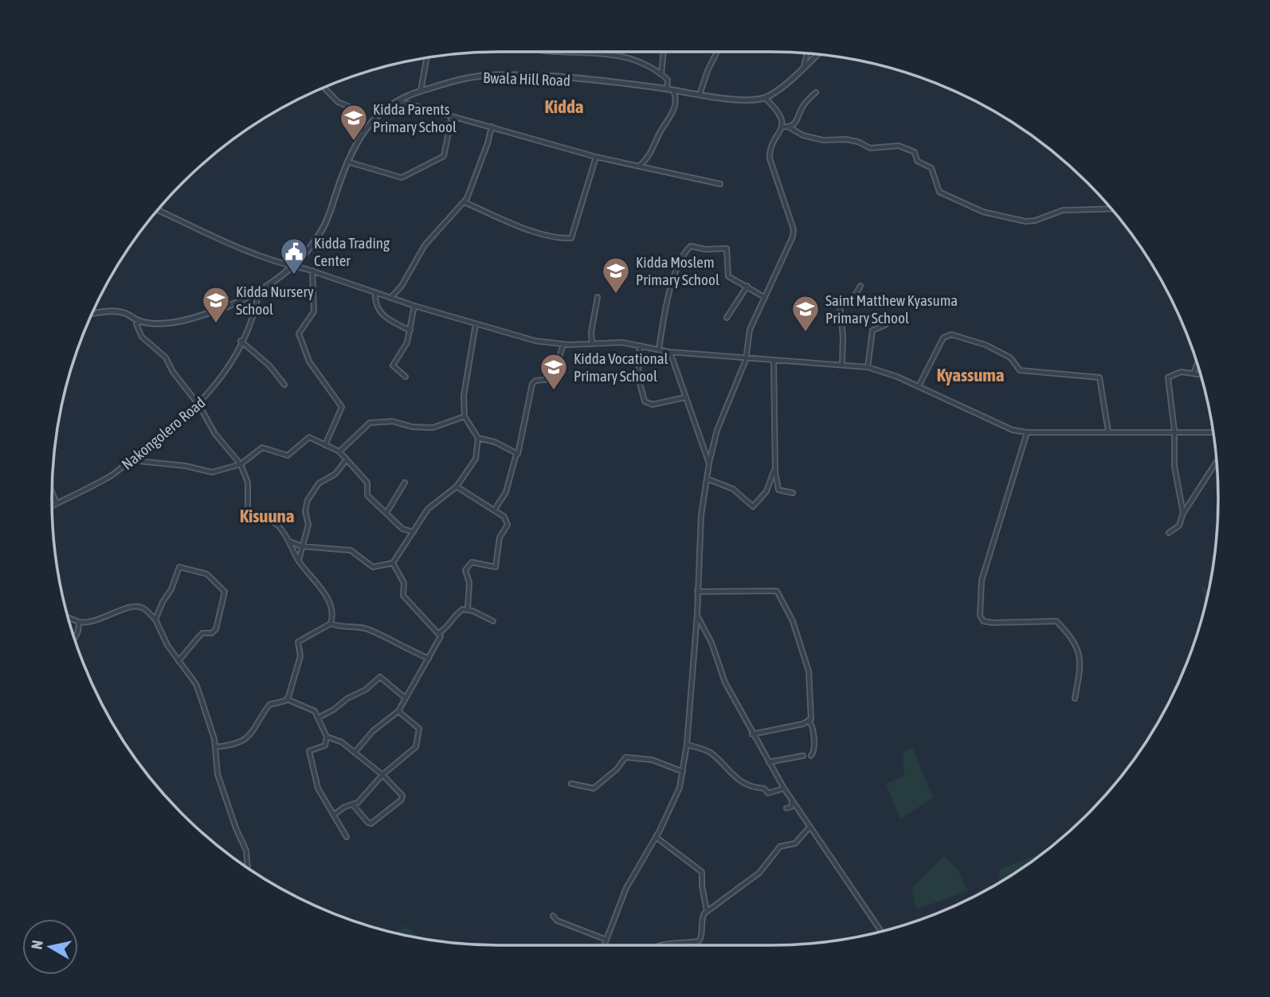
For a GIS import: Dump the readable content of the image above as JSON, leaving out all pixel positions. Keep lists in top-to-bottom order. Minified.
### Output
{"streets":{"street":["Bwala Hill Road","Nakongolero Road"]},"crossings":[["Bwala Hill Road","Nakongolero Road"]],"districts":["Kidda","Kyassuma","Kisuuna"],"places":{"school or university":["Kidda Parents Primary School","Kidda Moslem Primary School","Kidda Nursery School","Saint Matthew Kyasuma Primary School","Kidda Vocational Primary School"],"public building":["Kidda Trading Center"]},"north":"left"}
